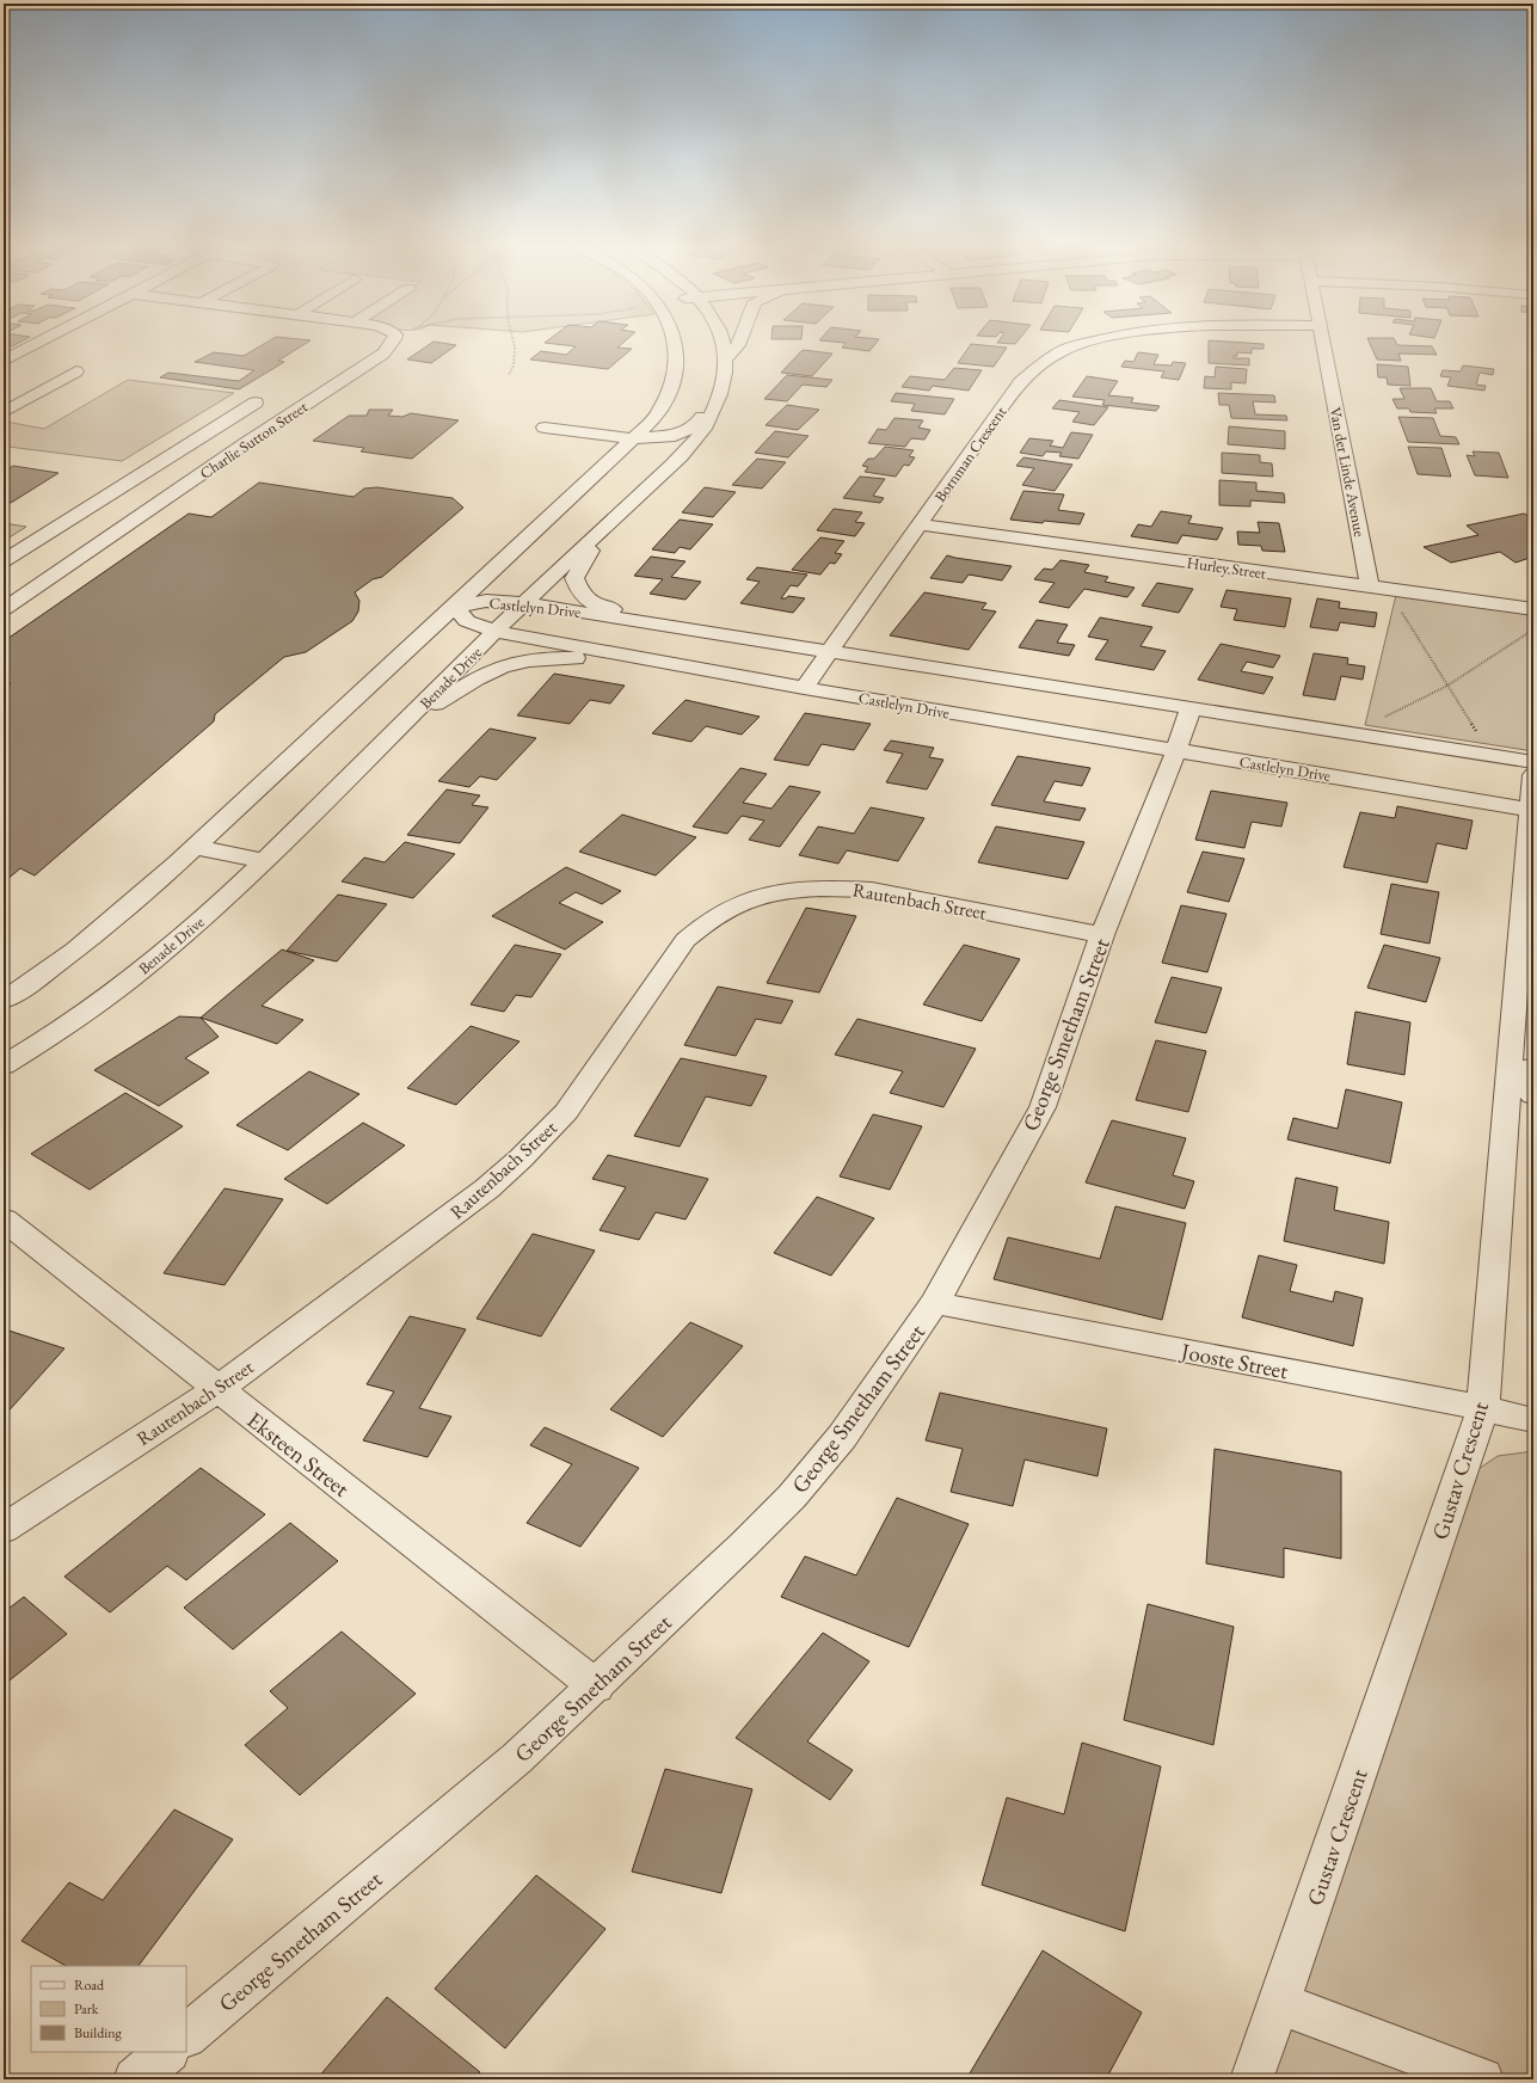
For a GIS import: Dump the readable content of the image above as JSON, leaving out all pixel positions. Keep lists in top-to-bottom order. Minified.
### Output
{"streets":{"street":["Charlie Sutton Street","Bornman Crescent","Van der Linde Avenue","Hurley Street","Castlelyn Drive","Benade Drive","Rautenbach Street","George Smetham Street","Jooste Street","Eksteen Street","Gustav Crescent"]},"crossings":[["Bornman Crescent","Hurley Street"],["Bornman Crescent","Castlelyn Drive"],["Van der Linde Avenue","Hurley Street"],["Castlelyn Drive","Benade Drive"],["Castlelyn Drive","George Smetham Street"],["Castlelyn Drive","Gustav Crescent"],["Rautenbach Street","George Smetham Street"],["Rautenbach Street","Eksteen Street"],["George Smetham Street","Jooste Street"],["George Smetham Street","Eksteen Street"],["Jooste Street","Gustav Crescent"]],"legend":["Road","Park","Building"]}
